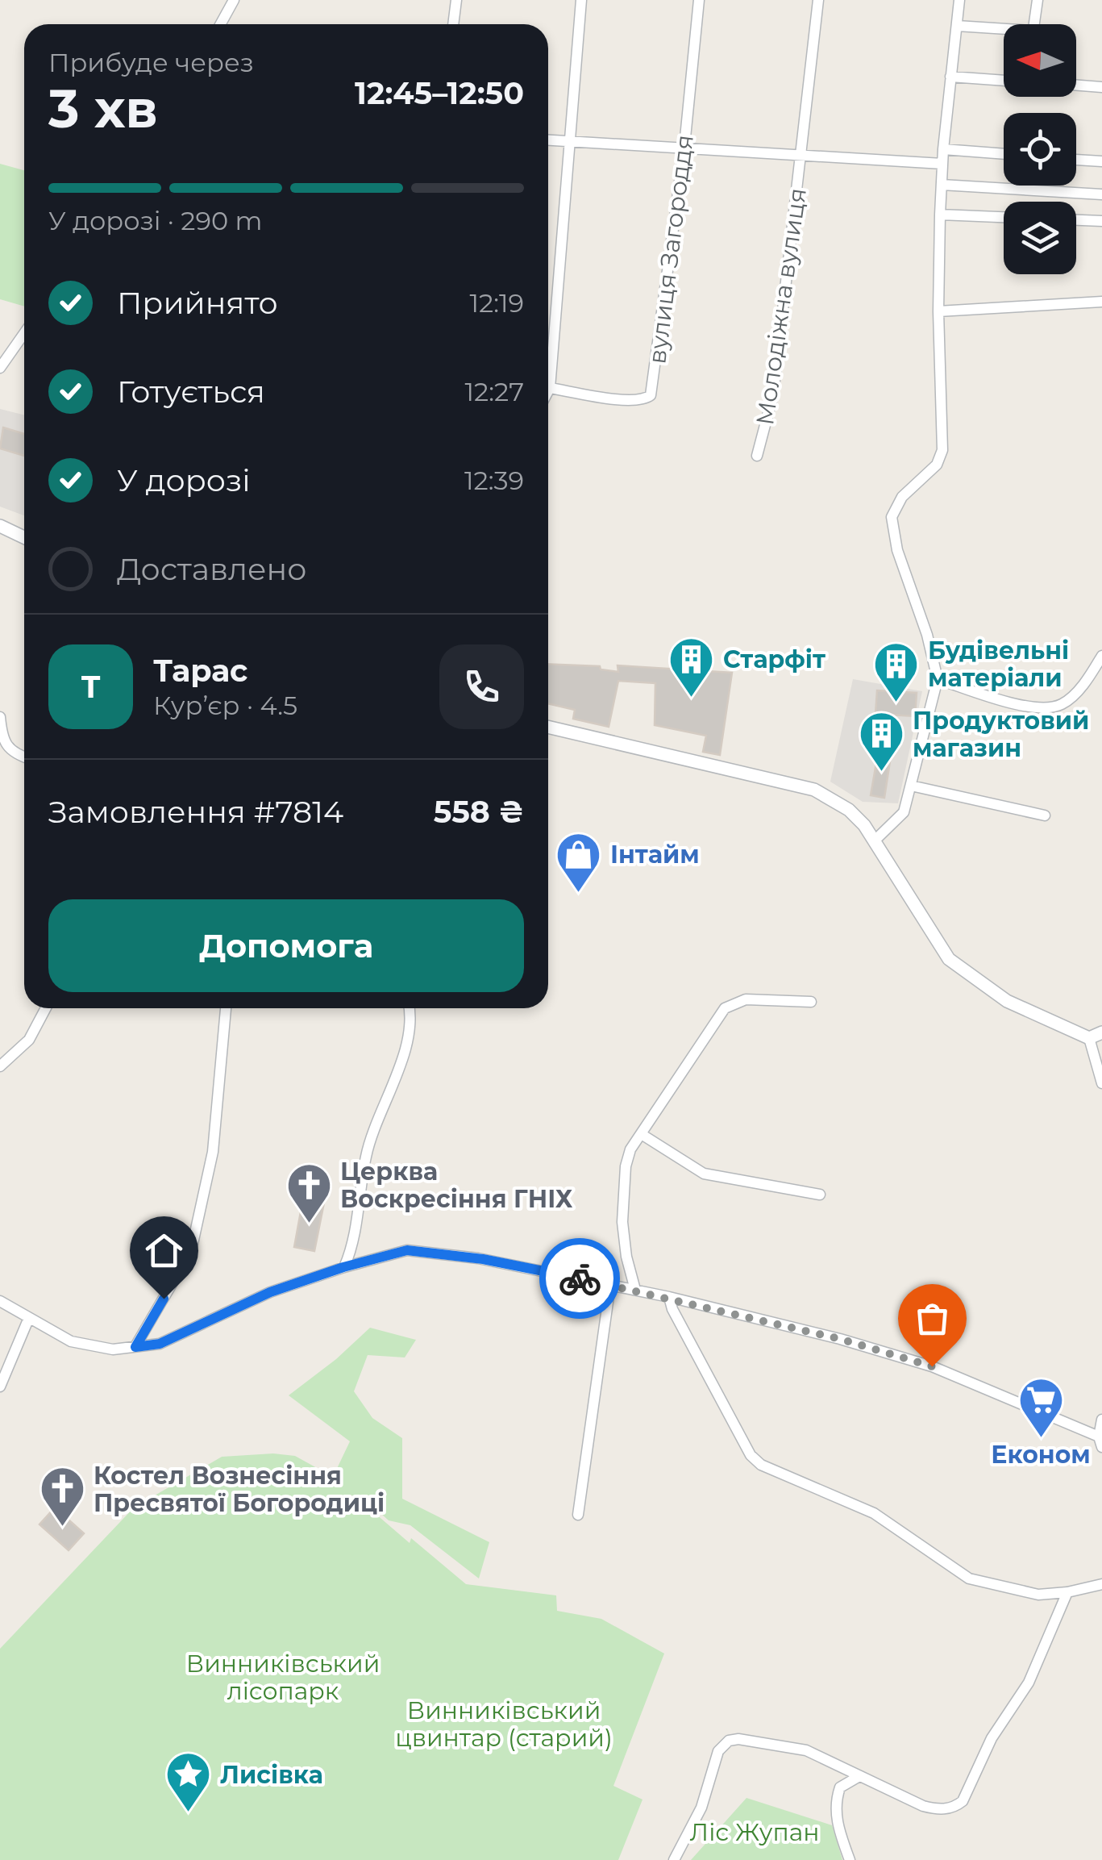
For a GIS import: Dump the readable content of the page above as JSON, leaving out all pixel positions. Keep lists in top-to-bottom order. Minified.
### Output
{"streets":{"street":["вулиця Загороддя","Молодіжна вулиця"]},"parks":["Винниківський лісопарк","Винниківський цвинтар (старий)","Ліс Жупан"],"places":{"building":["Старфіт","Будівельні матеріали","Продуктовий магазин"],"shop":["Інтайм"],"church":["Церква Воскресіння ГНІХ","Костел Вознесіння Пресвятої Богородиці"],"supermarket":["Економ"],"place":["Лисівка"]},"north":"left","page":{"heading":["3 хв","Прибуде через","12:45–12:50"],"panel":["Тарас","Кур’єр · 4.5","Замовлення #7814","558 ₴"],"bar":"У дорозі · 290 m","list":[["Прийнято","12:19"],["Готується","12:27"],["У дорозі","12:39"],"Доставлено"],"round":"Т","buttons":"Допомога"}}
